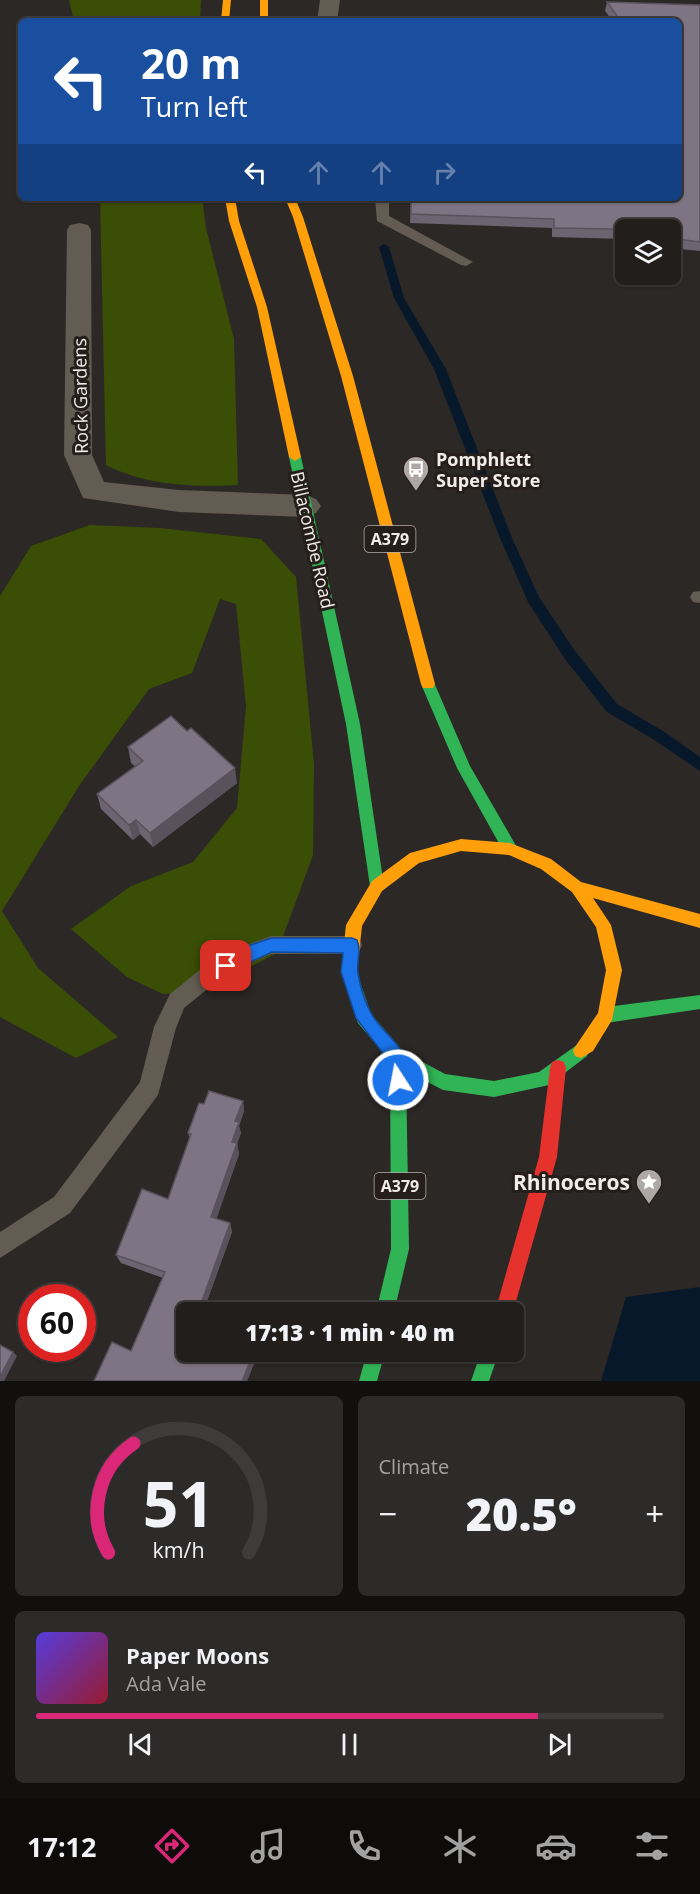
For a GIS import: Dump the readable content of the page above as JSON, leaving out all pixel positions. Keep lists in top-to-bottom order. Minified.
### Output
{"streets":{"main road":["A379","Billacombe Road"],"street":["Rock Gardens"]},"crossings":[["Rock Gardens","Billacombe Road"]],"places":{"bus stop":["Pomphlett Super Store"],"place":["Rhinoceros"]},"page":{"turn":["20 m","Turn left"],"limit":"60","trip":"17:13 · 1 min · 40 m","tile":"Climate","heat":["−","20.5°","+"],"song":["Paper Moons","Ada Vale"],"tabs":"17:12","gauge":["51","km/h"]}}
